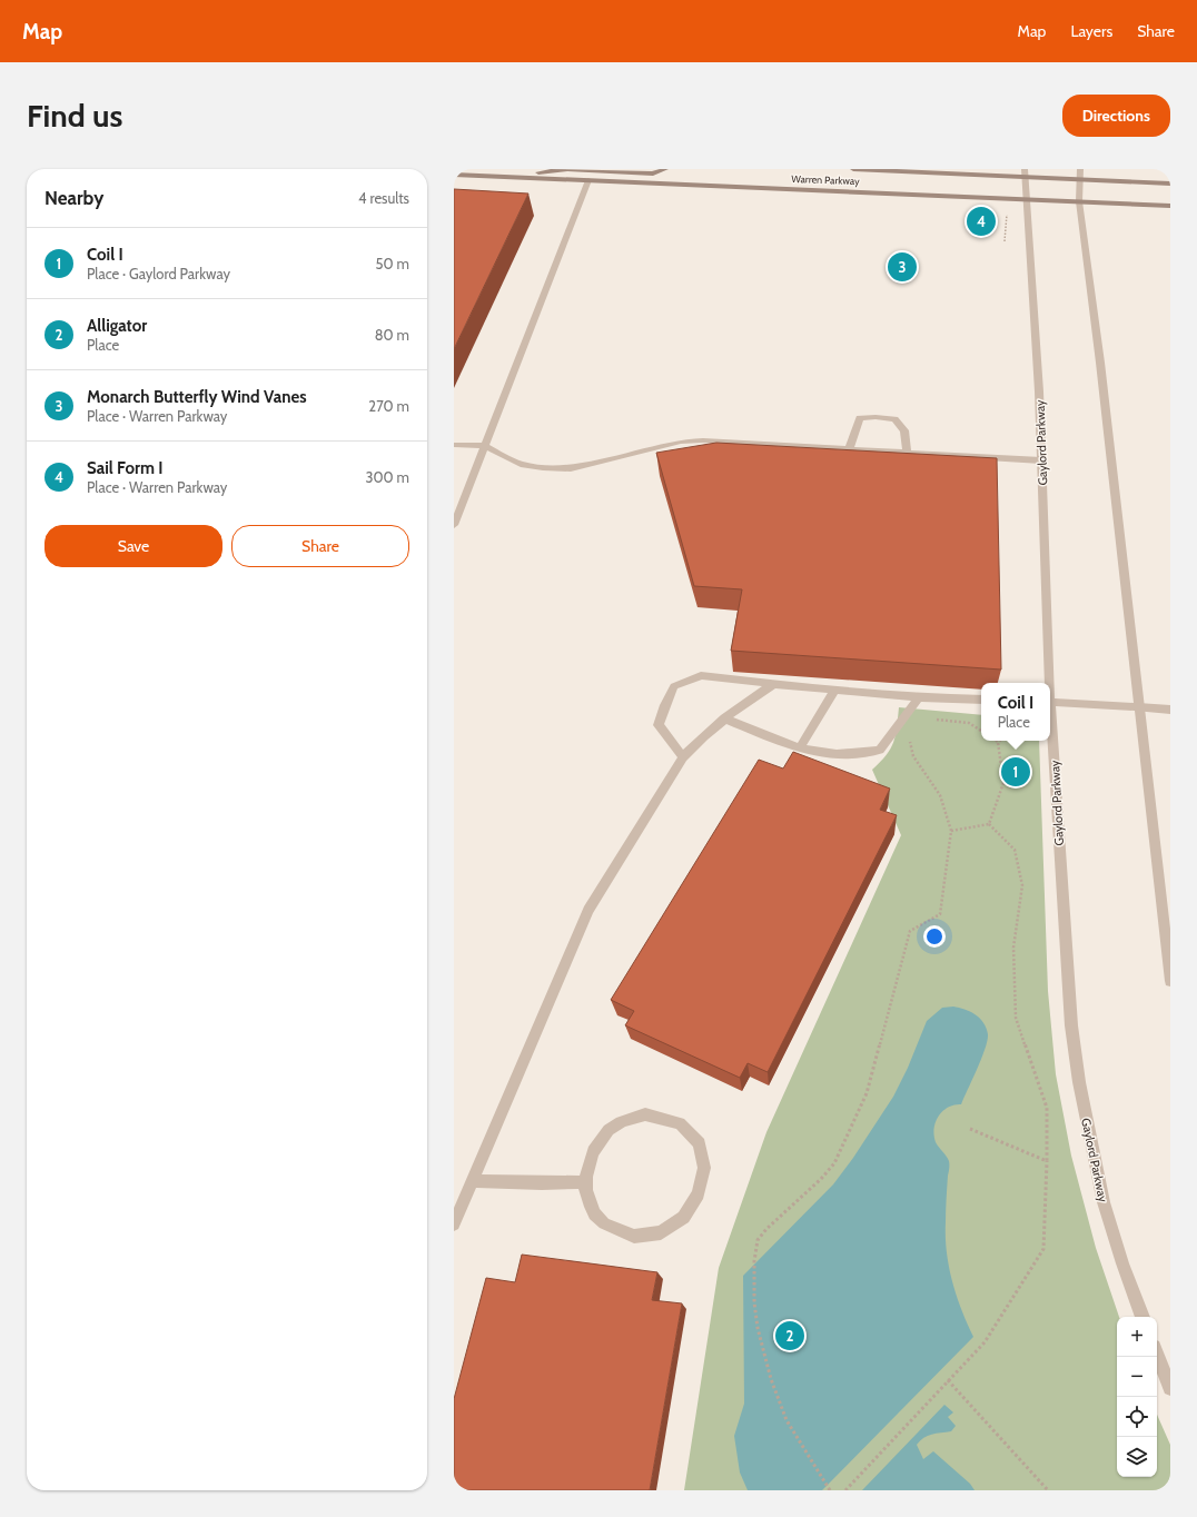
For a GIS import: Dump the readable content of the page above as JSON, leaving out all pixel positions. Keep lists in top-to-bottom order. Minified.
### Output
{"streets":{"main road":["Warren Parkway"],"street":["Gaylord Parkway"]},"crossings":[["Warren Parkway","Gaylord Parkway"]],"page":{"header":"Map","nav":["Map","Layers","Share"],"buttons":["Directions",["Save","Share"]],"title":"Find us","heading":["Nearby","4 results"],"pins":["4","3","1","2"],"list":[{"mark":"1","name":"Coil I","note":"Place · Gaylord Parkway","value":"50 m"},{"mark":"2","name":"Alligator","note":"Place","value":"80 m"},{"mark":"3","name":"Monarch Butterfly Wind Vanes","note":"Place · Warren Parkway","value":"270 m"},{"mark":"4","name":"Sail Form I","note":"Place · Warren Parkway","value":"300 m"}],"popup":["Coil I","Place"],"map_buttons":["+","−"]}}
